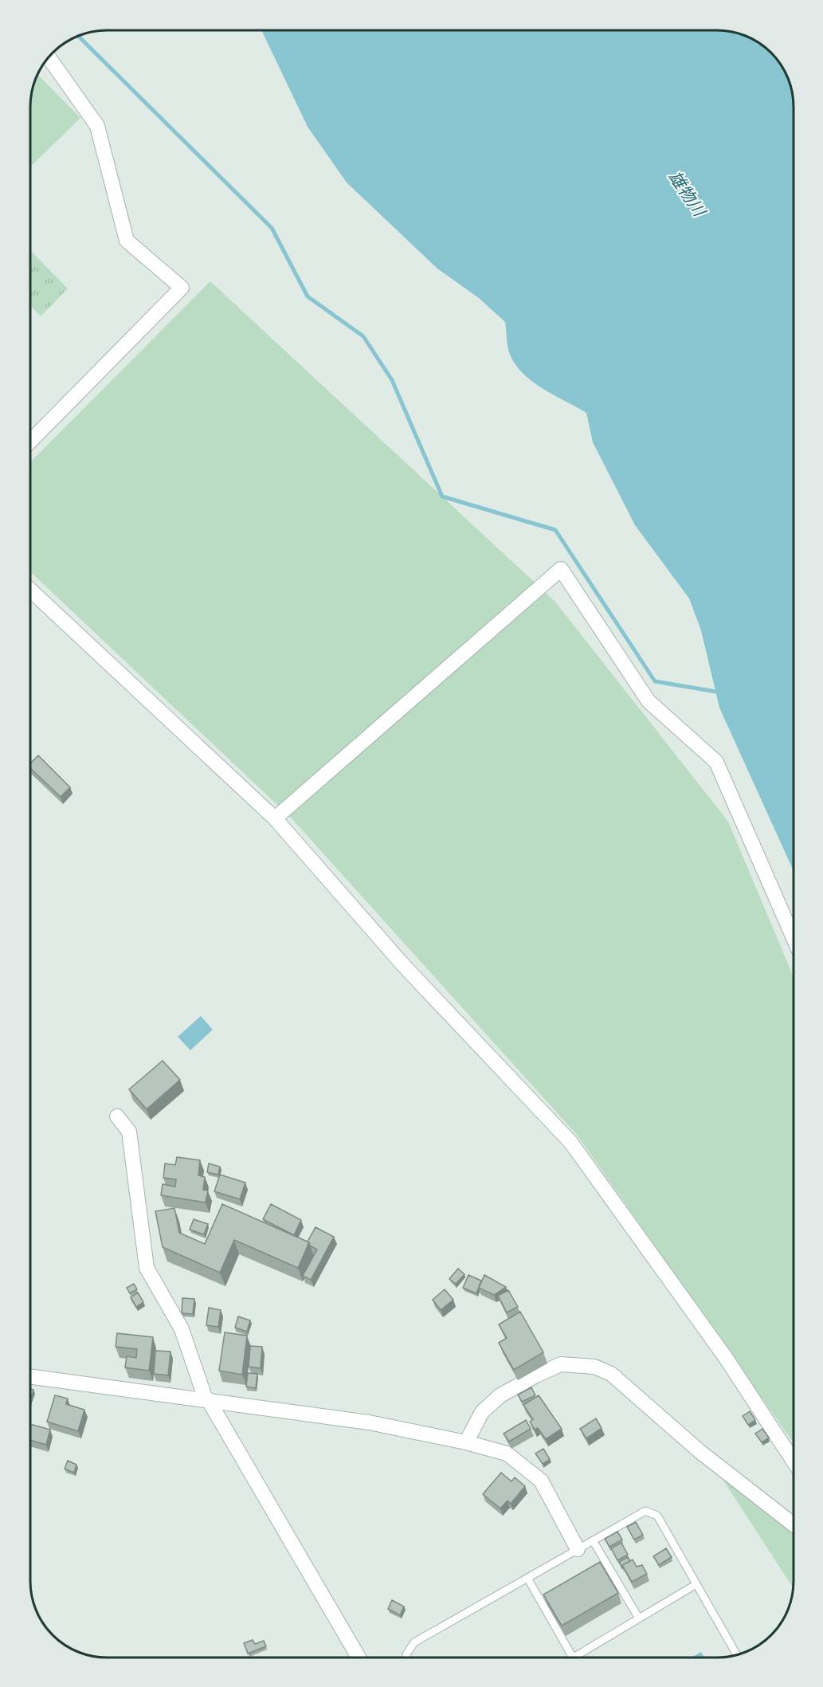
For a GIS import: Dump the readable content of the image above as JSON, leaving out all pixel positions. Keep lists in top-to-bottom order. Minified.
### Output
{"water":["雄物川"]}
